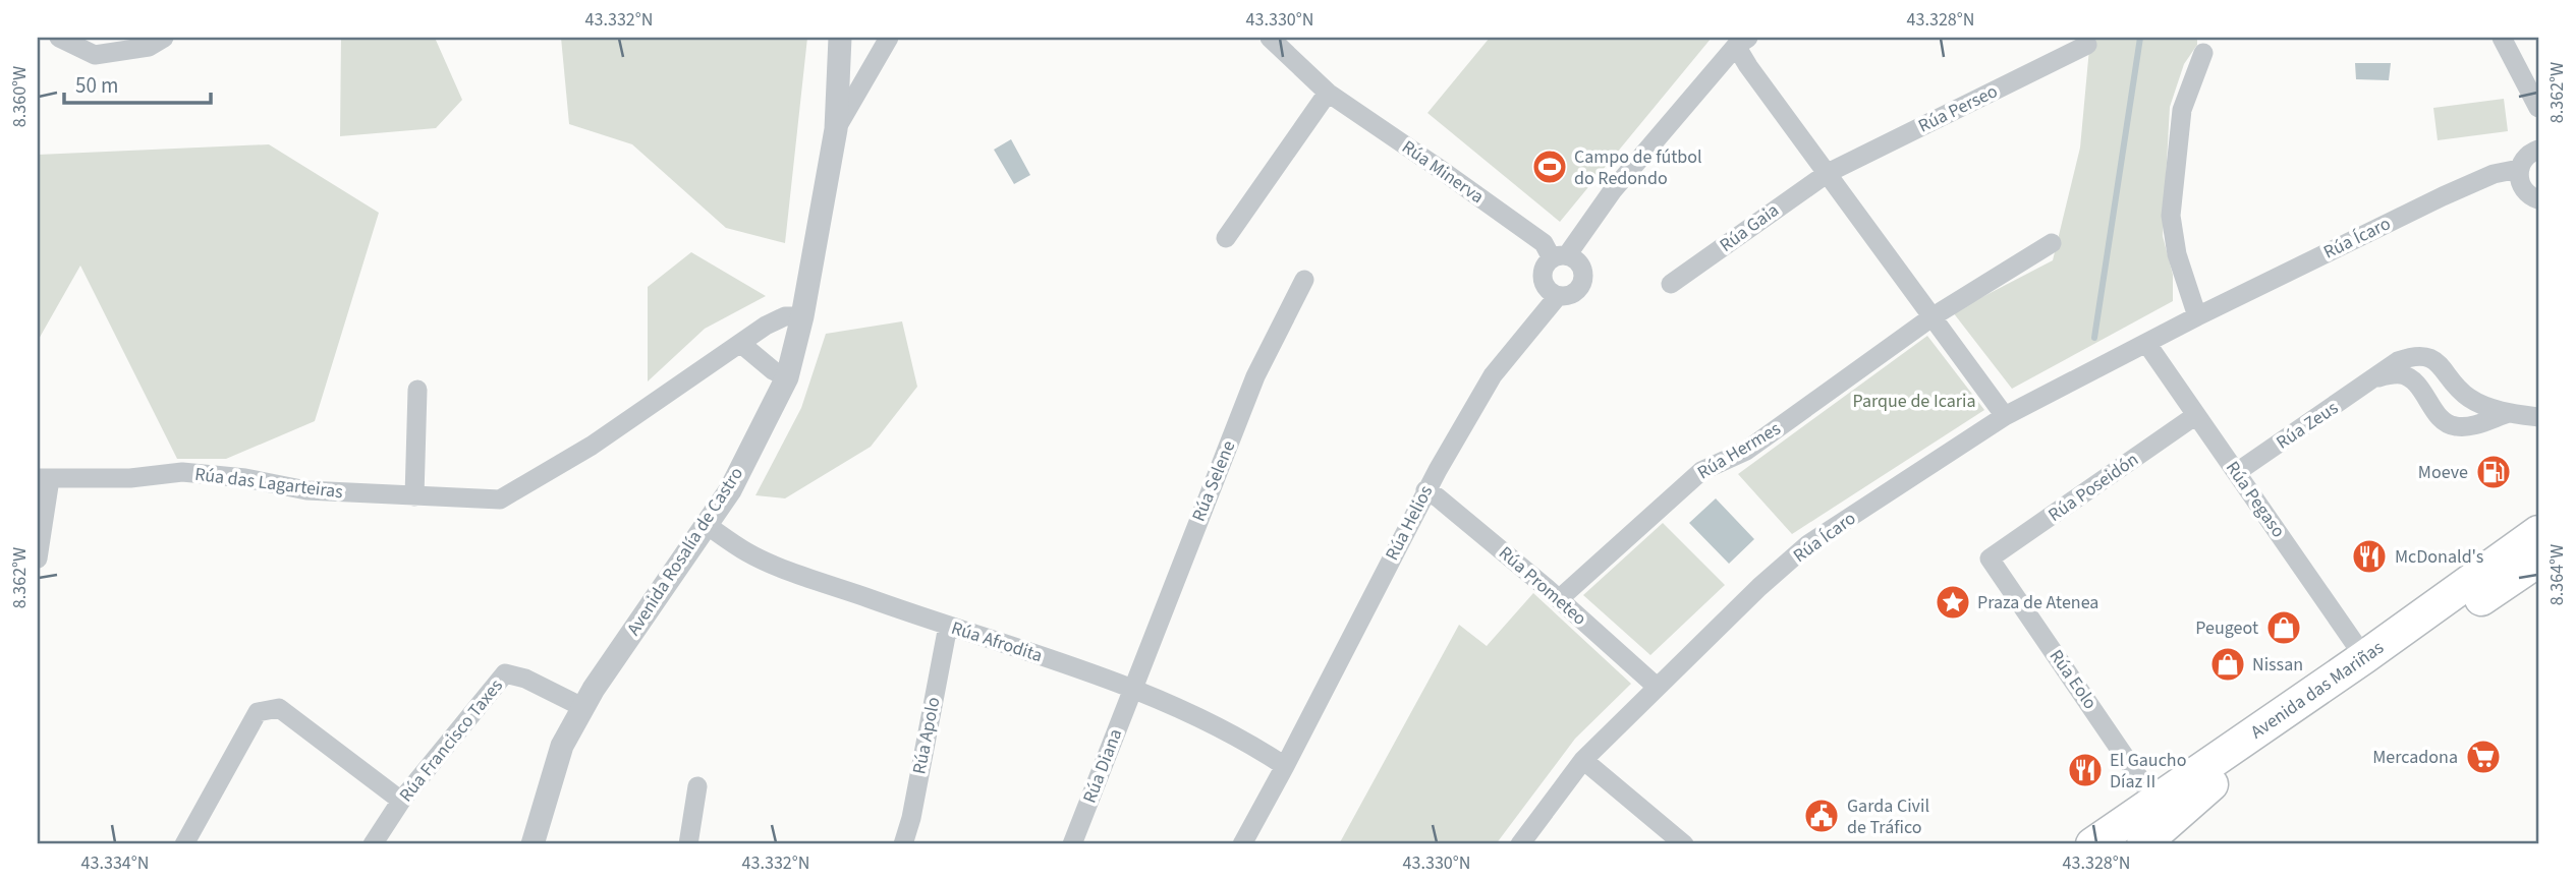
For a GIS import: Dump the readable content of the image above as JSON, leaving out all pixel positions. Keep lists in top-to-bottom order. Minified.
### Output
{"streets":{"highway":["Avenida das Mariñas"],"street":["Rúa Perseo","Rúa Minerva","Rúa Gaia","Rúa Ícaro","Rúa Zeus","Rúa Hermes","Rúa Selene","Rúa das Lagarteiras","Rúa Poseidón","Rúa Pegaso","Rúa Helios","Avenida Rosalía de Castro","Rúa Prometeo","Rúa Afrodita","Rúa Eolo","Rúa Apolo","Rúa Francisco Taxes","Rúa Diana"]},"crossings":[["Rúa Perseo","Rúa Gaia"],["Rúa Minerva","Rúa Helios"],["Rúa Ícaro","Rúa Pegaso"],["Rúa Ícaro","Rúa Prometeo"],["Rúa Zeus","Rúa Pegaso"],["Rúa Hermes","Rúa Prometeo"],["Rúa Selene","Rúa Afrodita"],["Rúa Selene","Rúa Diana"],["Rúa das Lagarteiras","Avenida Rosalía de Castro"],["Rúa Poseidón","Rúa Pegaso"],["Rúa Poseidón","Rúa Eolo"],["Rúa Pegaso","Avenida das Mariñas"],["Rúa Helios","Rúa Prometeo"],["Rúa Helios","Rúa Afrodita"],["Avenida Rosalía de Castro","Rúa Afrodita"],["Avenida Rosalía de Castro","Rúa Francisco Taxes"],["Rúa Afrodita","Rúa Apolo"],["Rúa Afrodita","Rúa Diana"],["Rúa Eolo","Avenida das Mariñas"]],"parks":["Parque de Icaria"],"places":{"sports":["Campo de fútbol do Redondo"],"fuel station":["Moeve"],"restaurant":["McDonald's","El Gaucho Díaz II"],"place":["Praza de Atenea"],"shop":["Peugeot","Nissan"],"supermarket":["Mercadona"],"public building":["Garda Civil de Tráfico"]},"scale_bar":"50 m","coordinates":["43.332°N","43.330°N","43.328°N","8.362°W","8.360°W","8.364°W","43.334°N"]}
